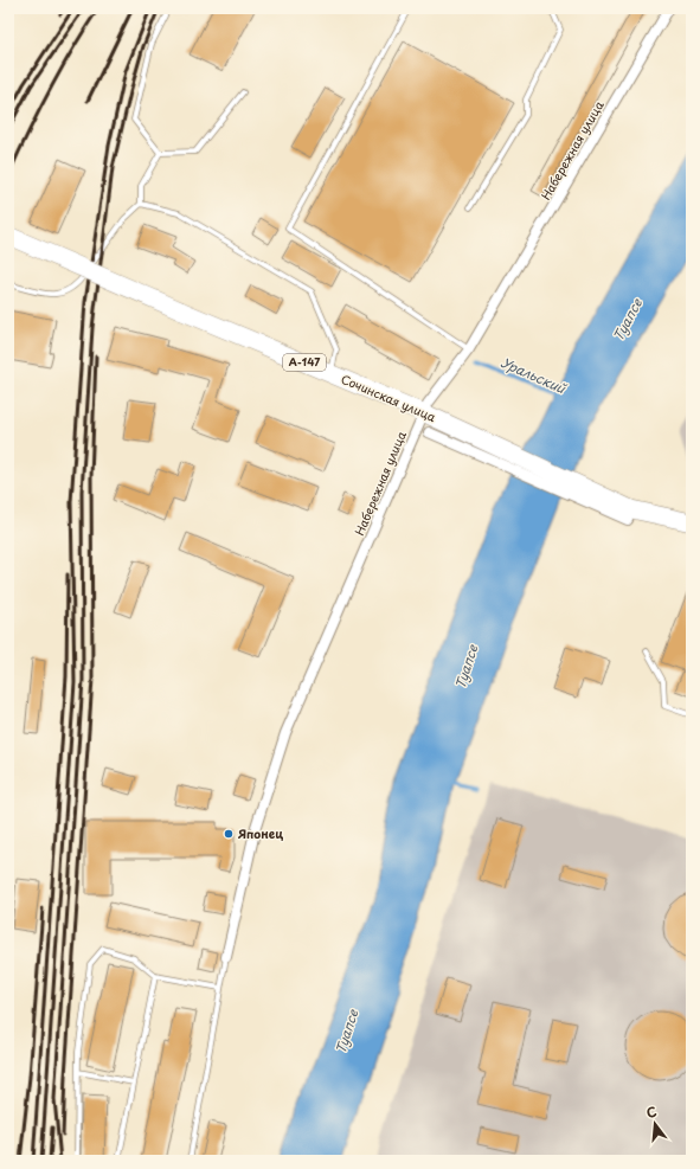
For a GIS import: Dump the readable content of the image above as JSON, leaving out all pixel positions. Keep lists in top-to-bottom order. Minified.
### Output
{"streets":{"highway":["А-147","Сочинская улица"],"street":["Набережная улица"]},"crossings":[["Набережная улица","Сочинская улица"]],"water":["Туапсе","Уральский"],"places":["Японец"],"north":"top"}
